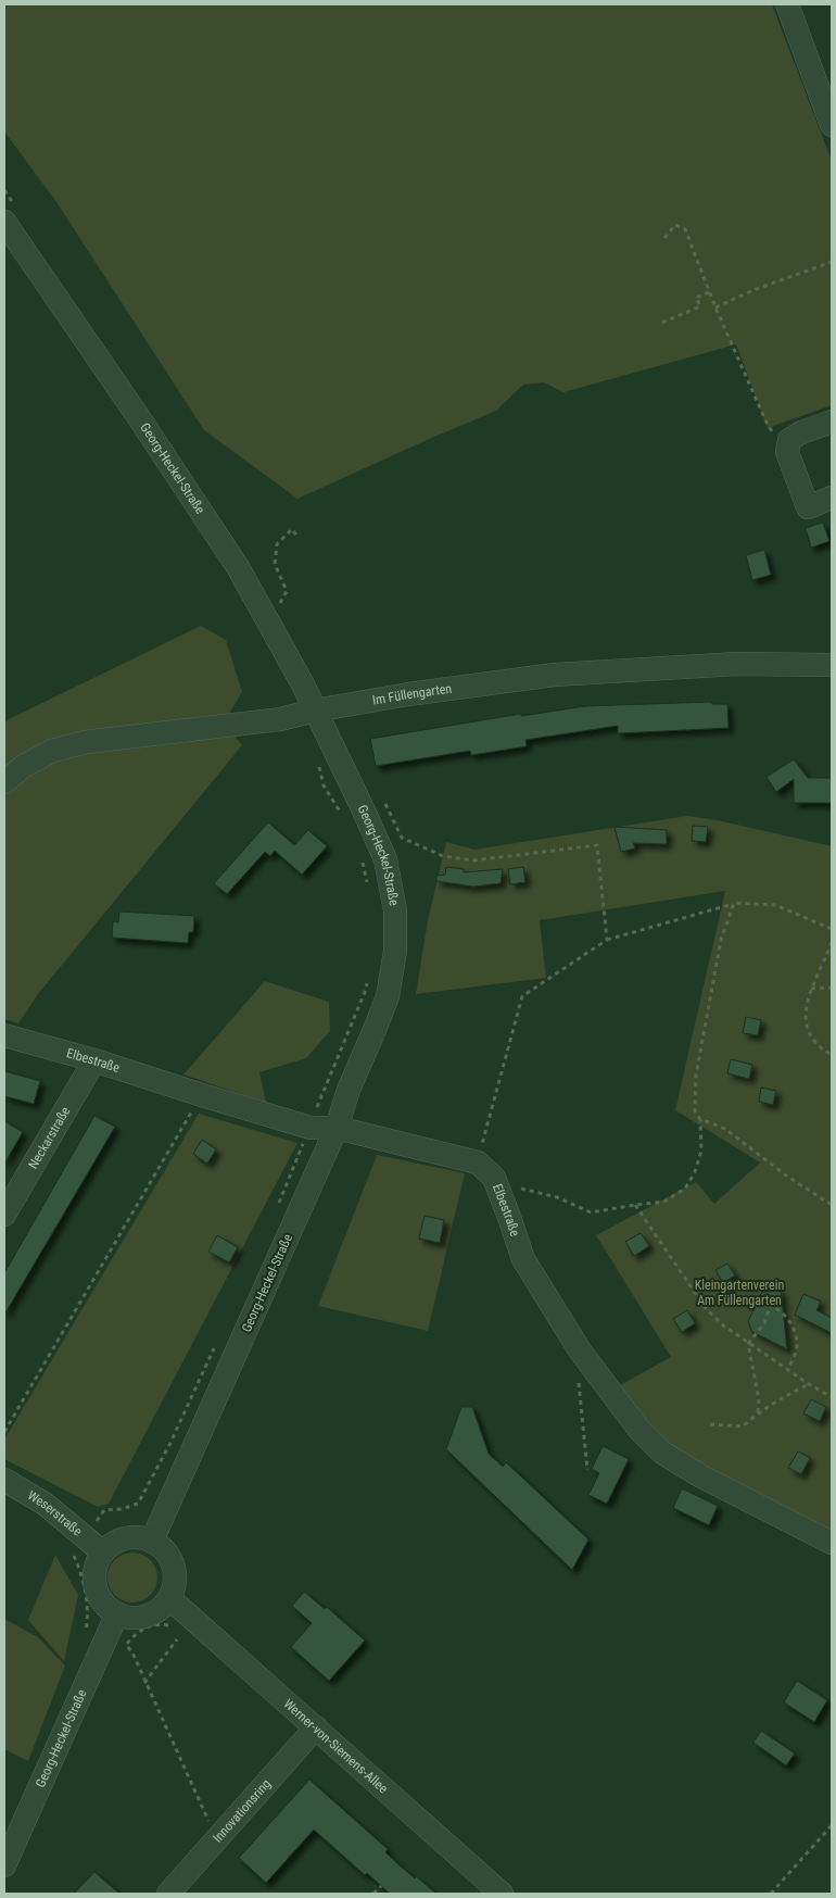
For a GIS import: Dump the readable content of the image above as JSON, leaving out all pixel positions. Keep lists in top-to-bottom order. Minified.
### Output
{"streets":{"street":["Georg-Heckel-Straße","Im Füllengarten","Elbestraße","Neckarstraße","Weserstraße","Werner-von-Siemens-Allee","Innovationsring"]},"crossings":[["Georg-Heckel-Straße","Im Füllengarten"],["Georg-Heckel-Straße","Elbestraße"],["Georg-Heckel-Straße","Weserstraße"],["Georg-Heckel-Straße","Werner-von-Siemens-Allee"],["Elbestraße","Neckarstraße"],["Weserstraße","Werner-von-Siemens-Allee"],["Werner-von-Siemens-Allee","Innovationsring"]],"parks":["Kleingartenverein Am Füllengarten"]}
